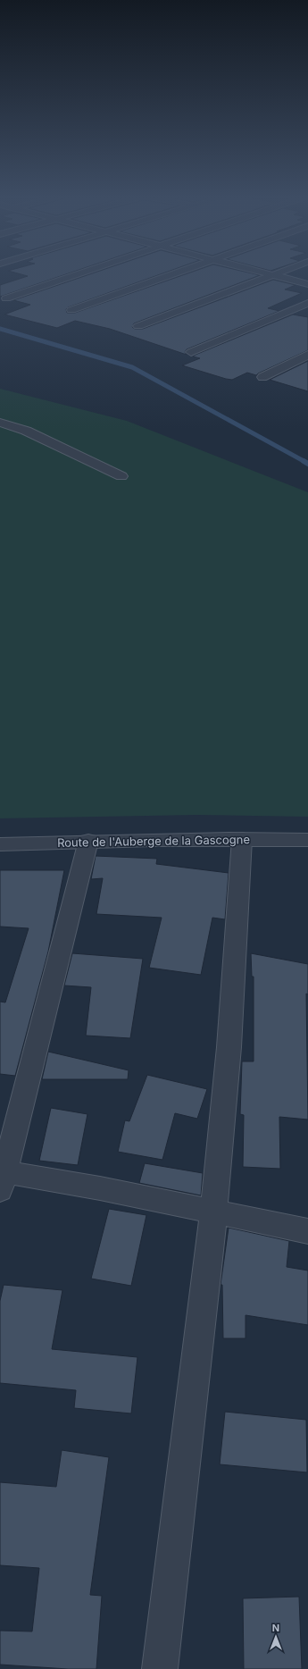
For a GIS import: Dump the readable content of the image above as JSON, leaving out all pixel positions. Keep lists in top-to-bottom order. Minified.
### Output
{"streets":{"street":["Route de l'Auberge de la Gascogne"]},"north":"top"}
